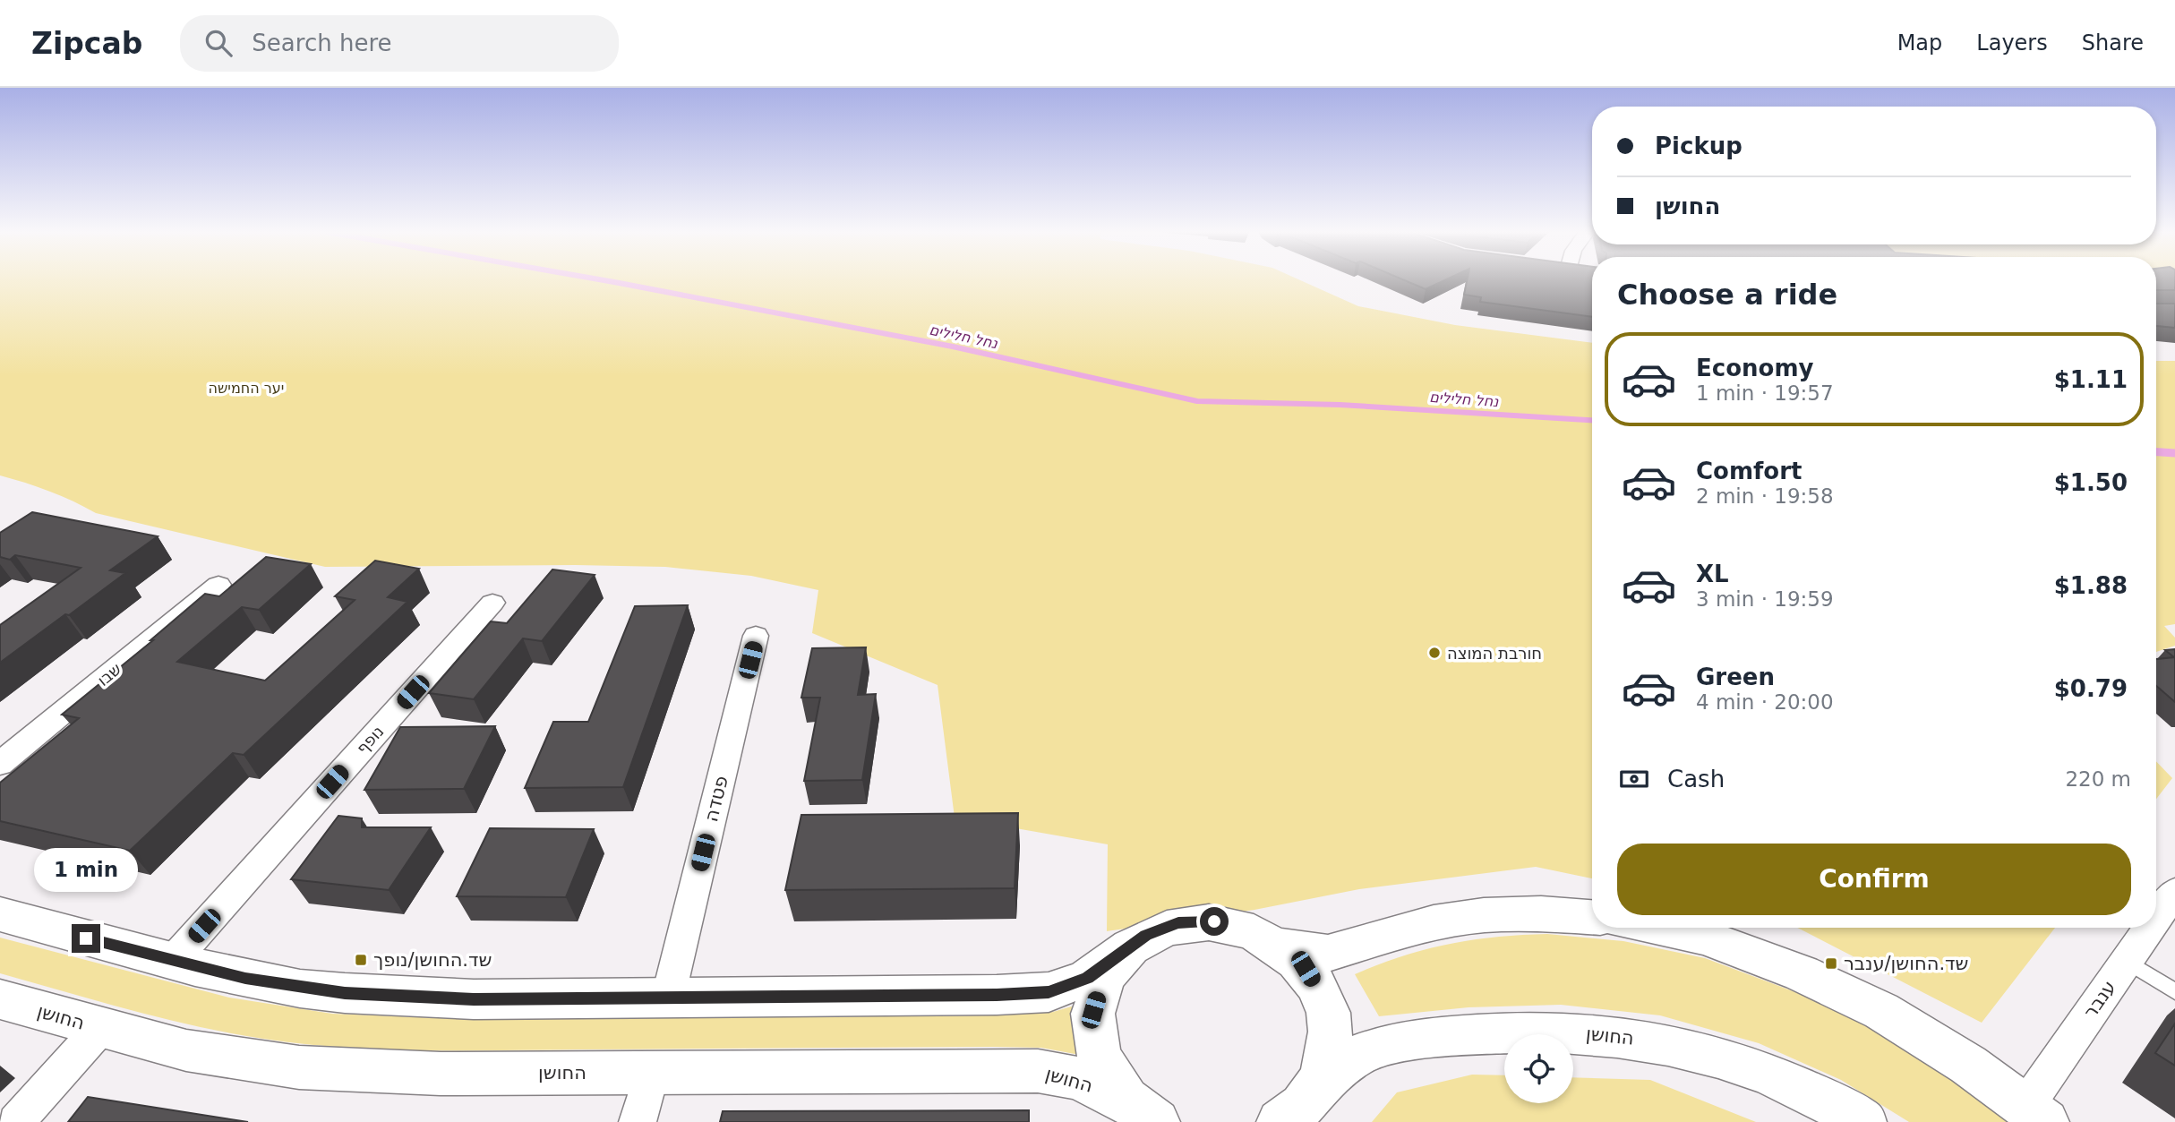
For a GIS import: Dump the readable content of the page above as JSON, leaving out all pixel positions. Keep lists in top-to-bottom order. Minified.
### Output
{"streets":{"street":["שבו","נופף","פטדה","ענבר","החושן"]},"water":["נחל חלילים"],"parks":["יער החמישה"],"places":{"other":["חורבת המוצה"],"transit":["שד.החושן/נופך","שד.החושן/ענבר"]},"page":{"header":"Zipcab","search":"Search here","nav":["Map","Layers","Share"],"banner":["Pickup","החושן"],"heading":"Choose a ride","list":[{"name":"Economy","note":"1 min · 19:57","value":"$1.11"},{"name":"Comfort","note":"2 min · 19:58","value":"$1.50"},{"name":"XL","note":"3 min · 19:59","value":"$1.88"},{"name":"Green","note":"4 min · 20:00","value":"$0.79"}],"pay":["Cash","220 m"],"buttons":"Confirm","bubble":"1 min"}}
